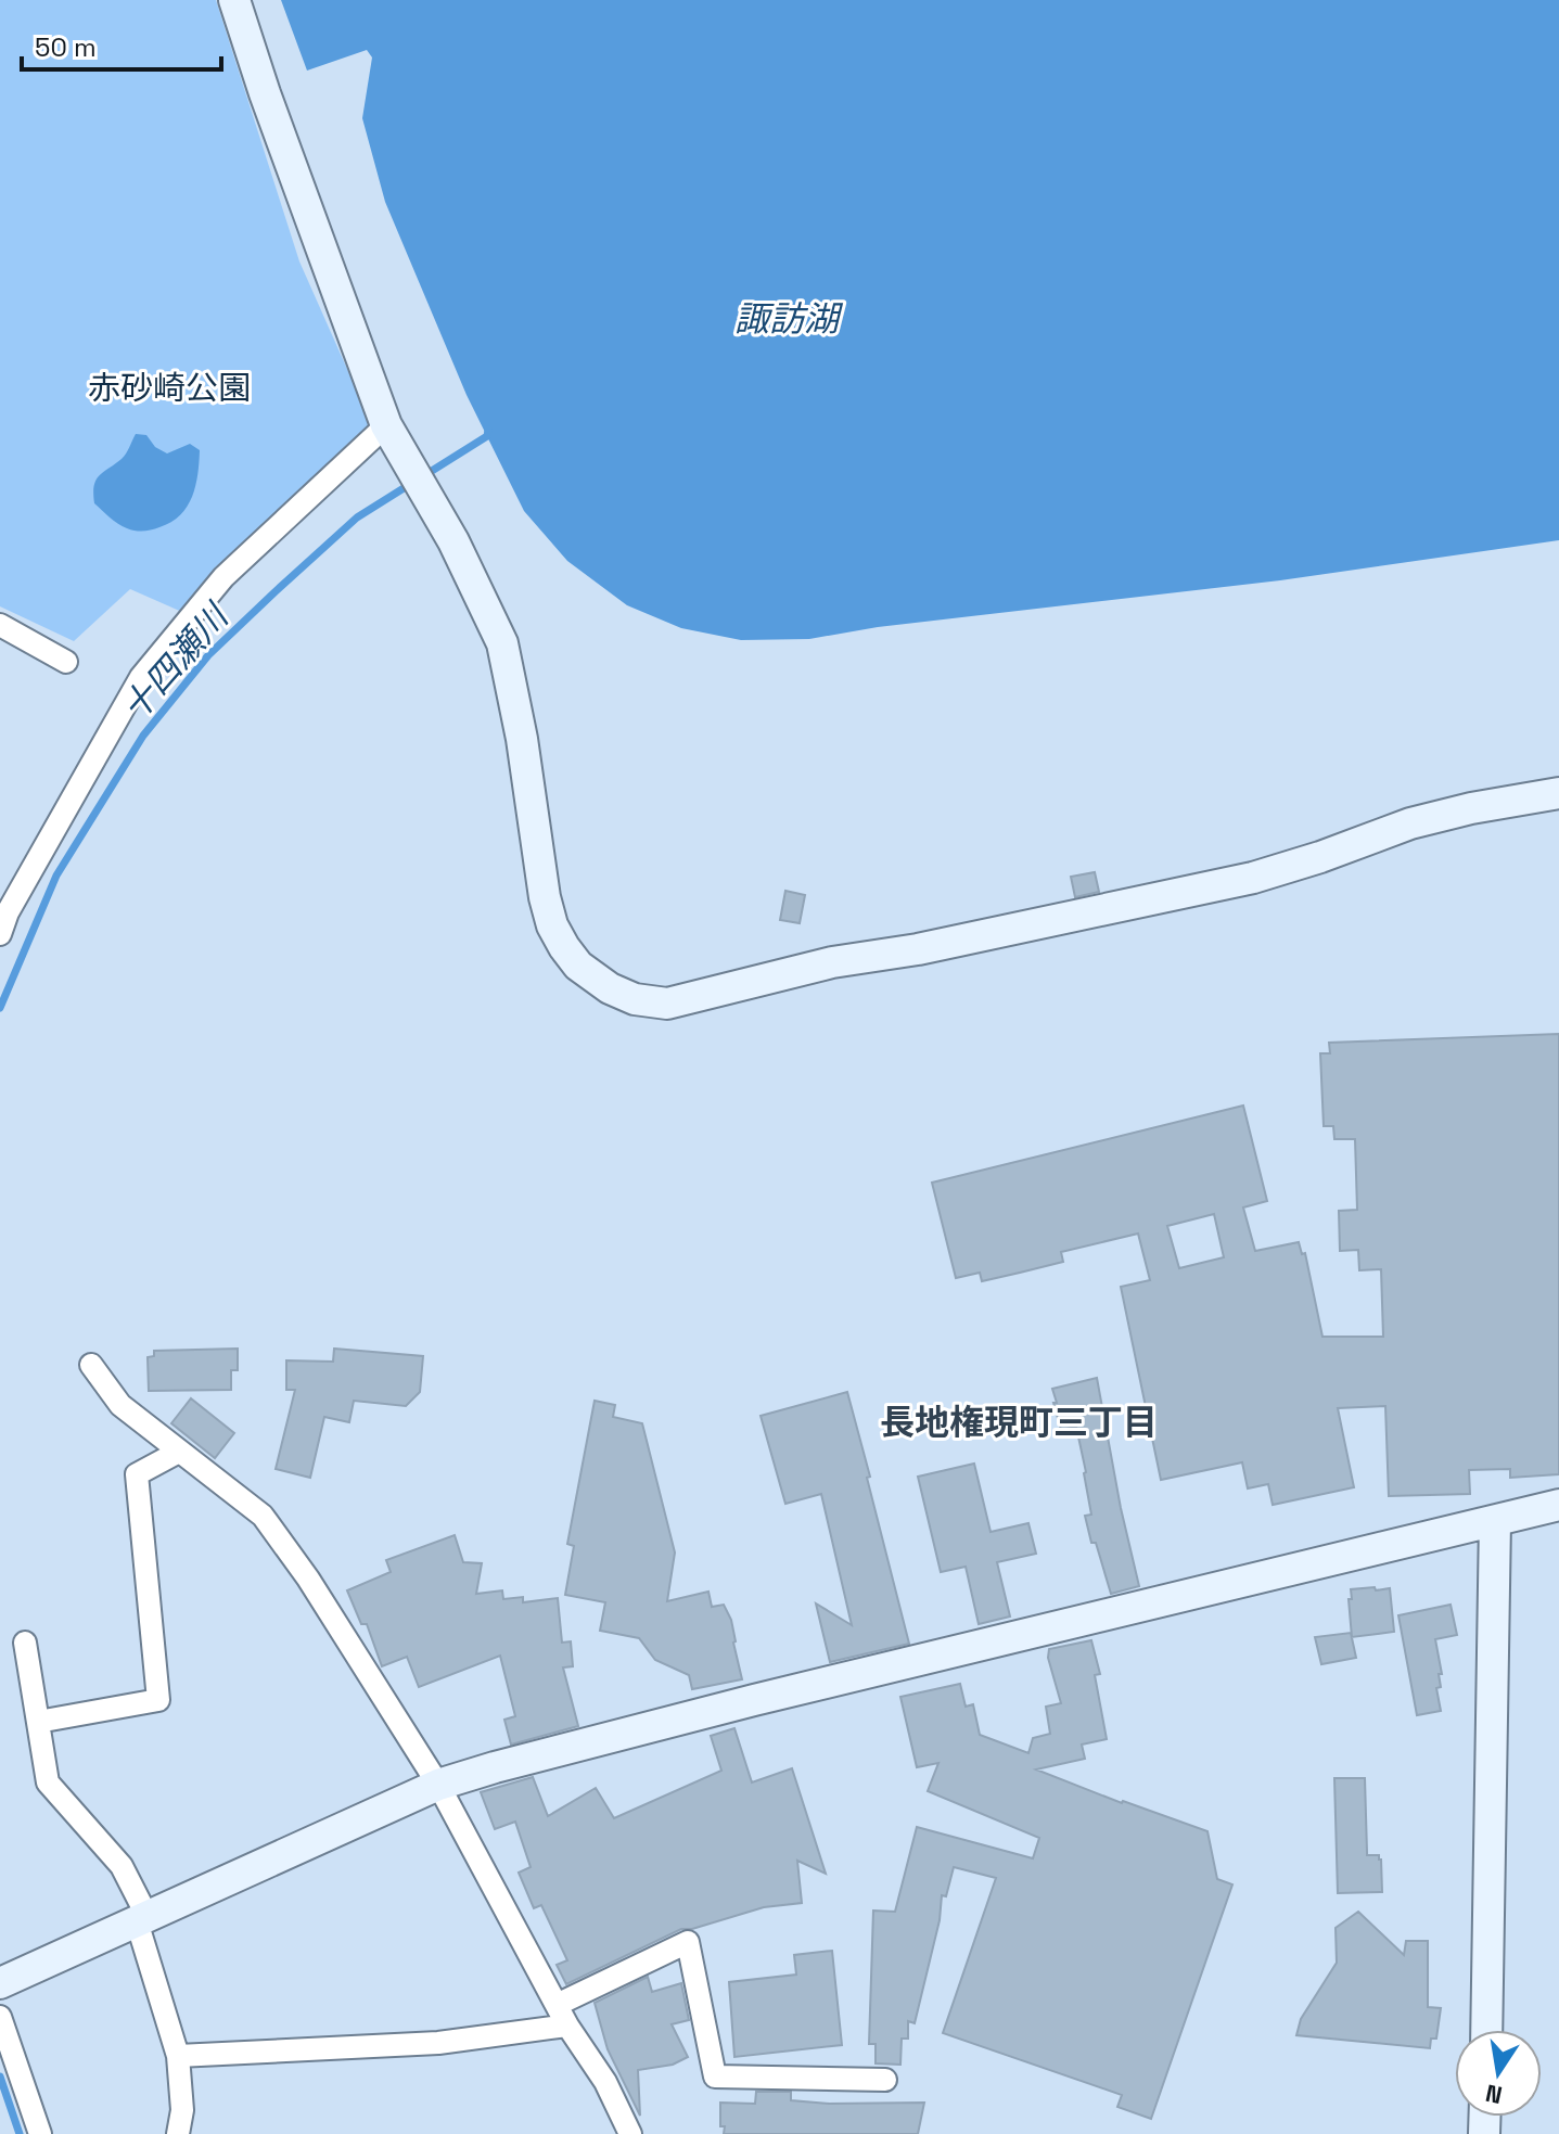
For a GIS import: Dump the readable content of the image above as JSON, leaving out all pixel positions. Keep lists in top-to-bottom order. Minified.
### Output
{"districts":["長地権現町三丁目"],"water":["諏訪湖","十四瀬川"],"parks":["赤砂崎公園"],"scale_bar":"50 m","north":"bottom"}
